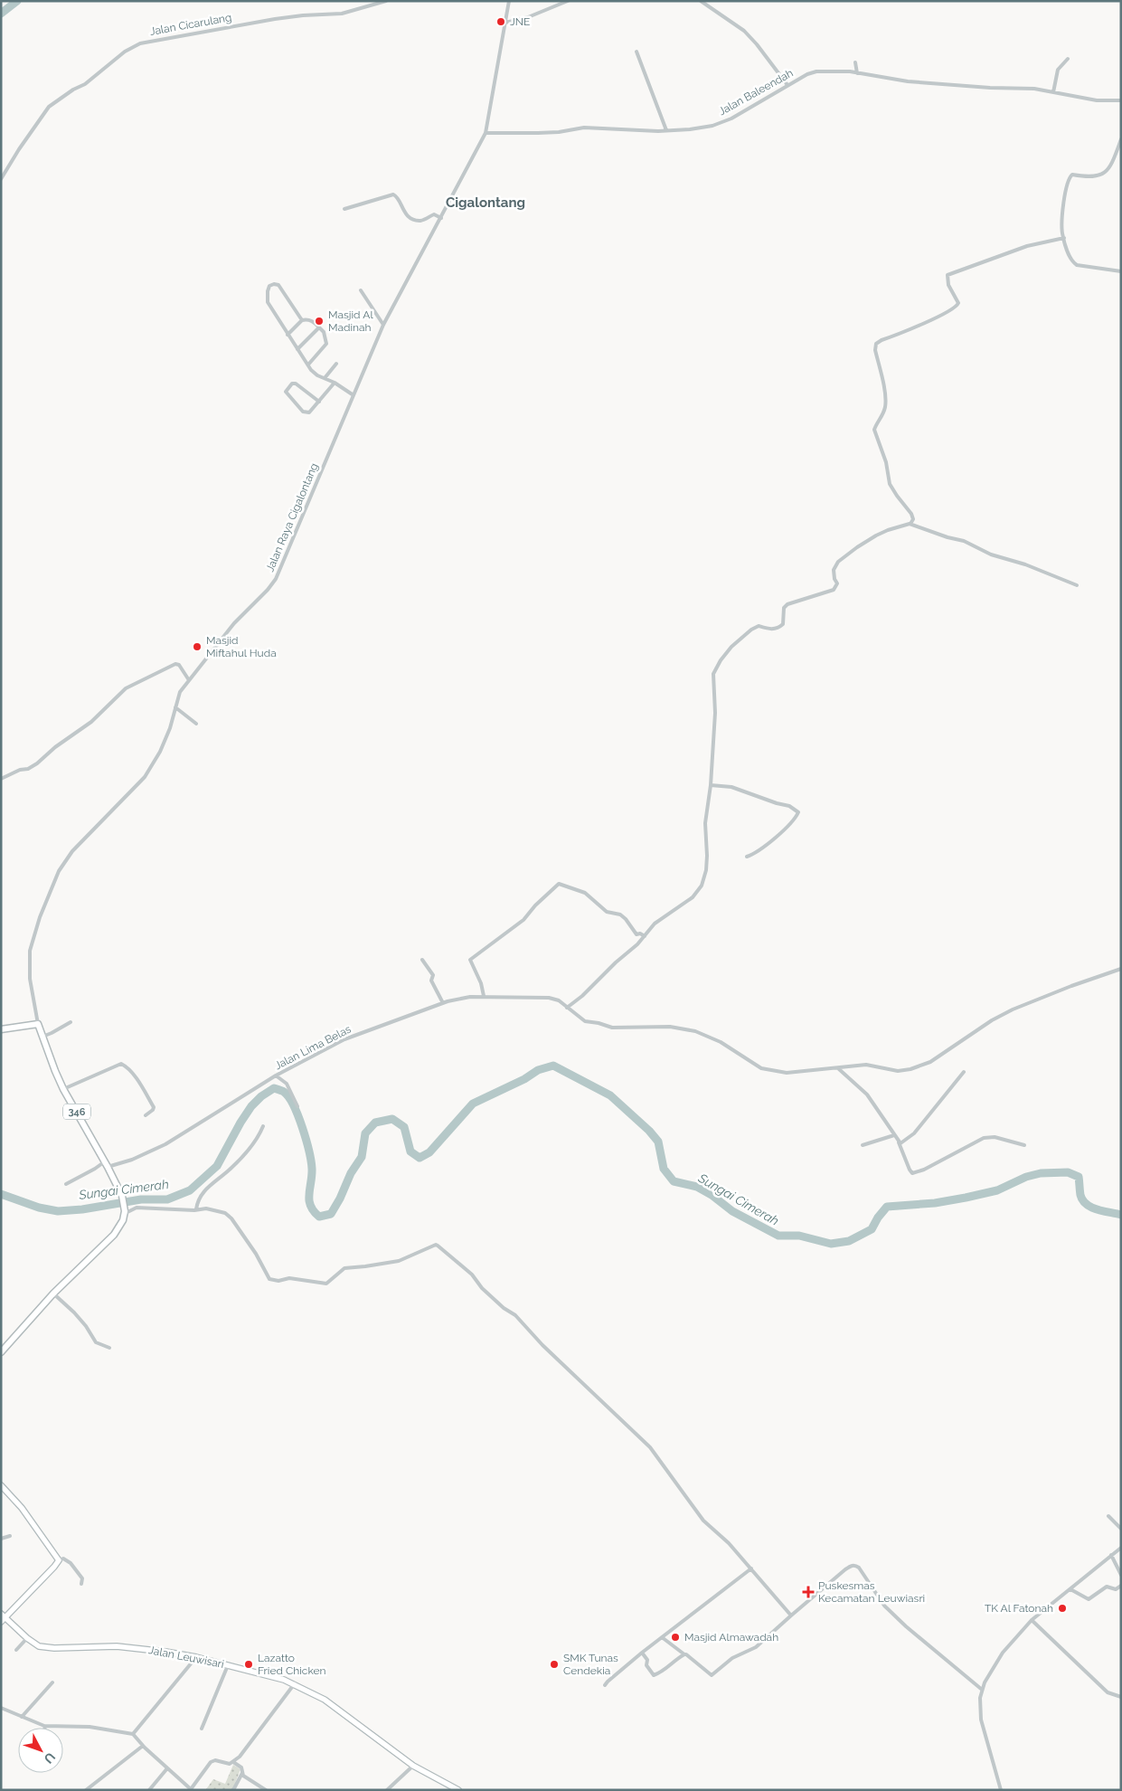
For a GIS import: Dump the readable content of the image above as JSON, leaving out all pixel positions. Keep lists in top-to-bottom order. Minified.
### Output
{"streets":{"main road":["346","Jalan Leuwisari"],"street":["Jalan Cicarulang","Jalan Baleendah","Jalan Raya Cigalontang","Jalan Lima Belas"]},"crossings":[["Jalan Baleendah","Jalan Raya Cigalontang"],["Jalan Raya Cigalontang","346"],["Jalan Lima Belas","346"]],"districts":["Cigalontang"],"water":["Sungai Cimerah"],"places":{"other":["JNE","Masjid Al Madinah","Masjid Miftahul Huda","TK Al Fatonah","Masjid Almawadah","Lazatto Fried Chicken","SMK Tunas Cendekia"],"health":["Puskesmas Kecamatan Leuwiasri"]},"north":"bottom right"}
